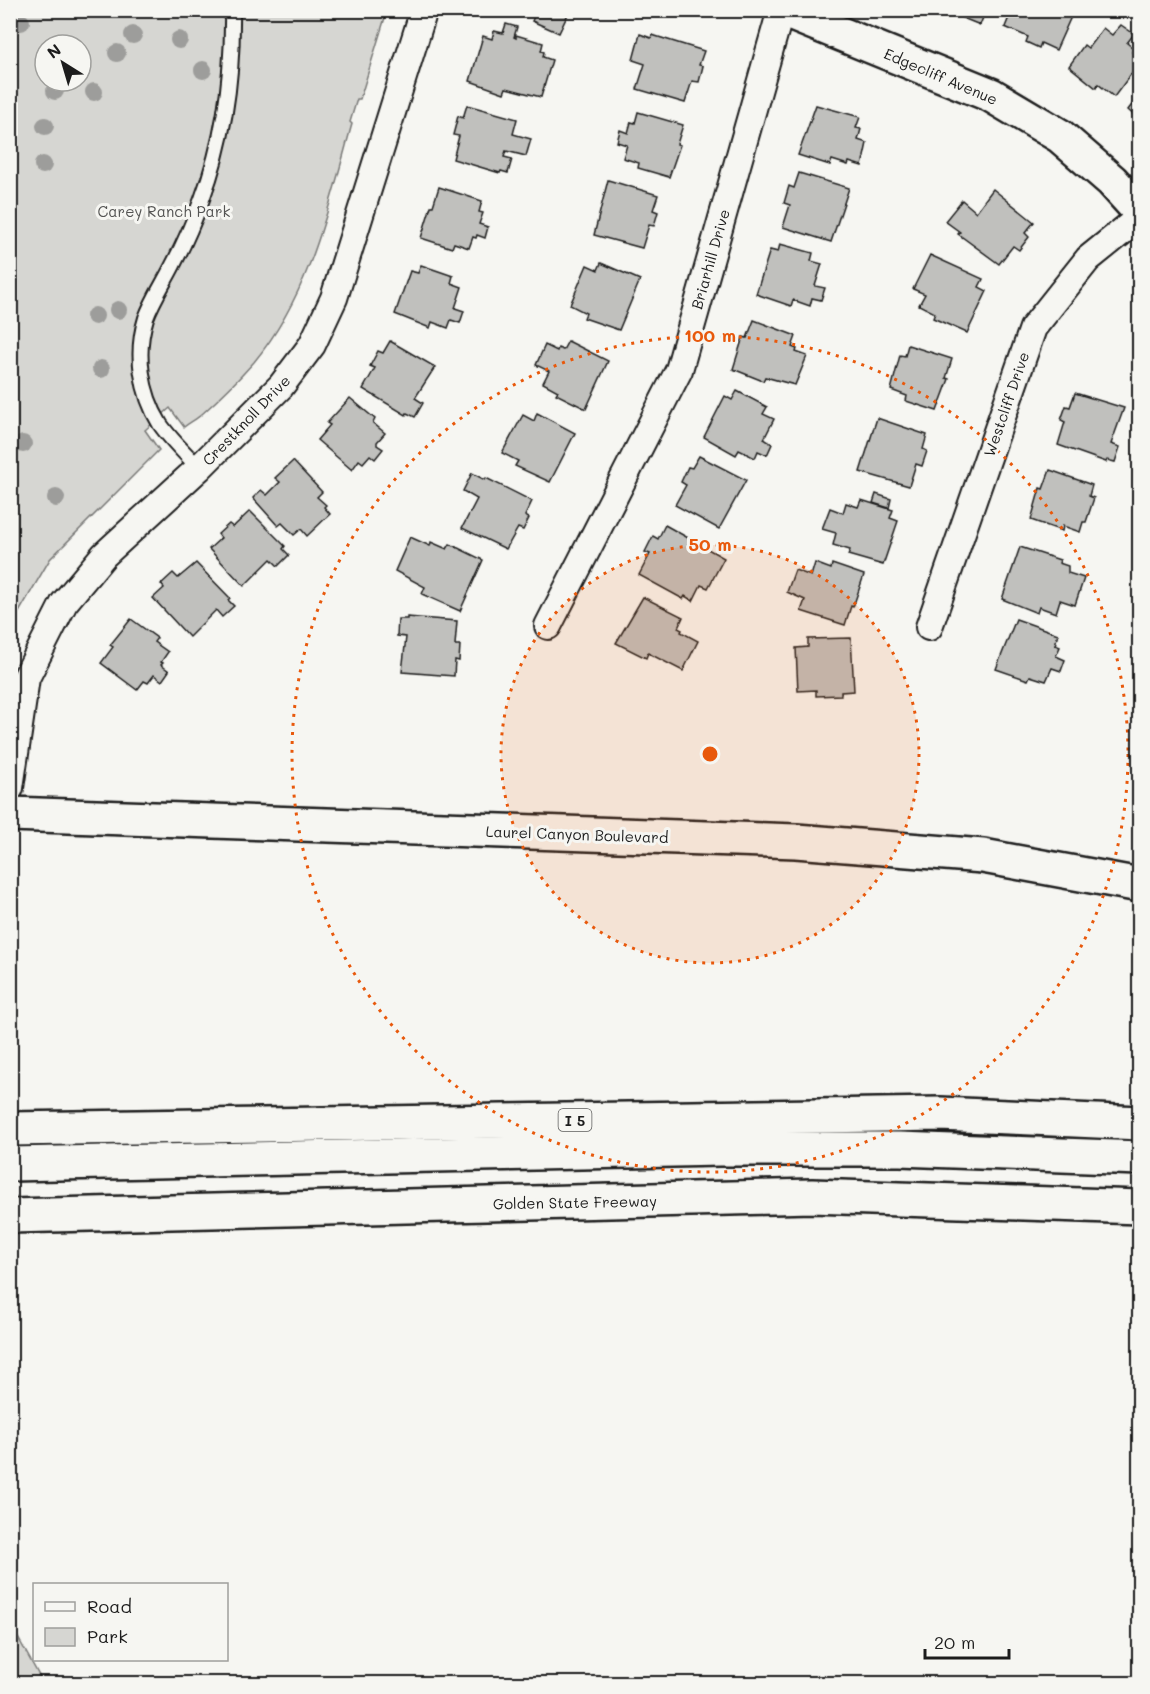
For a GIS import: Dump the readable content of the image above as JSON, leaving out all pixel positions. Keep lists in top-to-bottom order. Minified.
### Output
{"streets":{"main road":["Edgecliff Avenue","Laurel Canyon Boulevard","I 5","Golden State Freeway"],"street":["Briarhill Drive","Westcliff Drive","Crestknoll Drive"]},"crossings":[["Edgecliff Avenue","Briarhill Drive"]],"parks":["Carey Ranch Park"],"legend":["Road","Park"],"scale_bar":"20 m","north":"top left","rings":["100 m","50 m"]}
